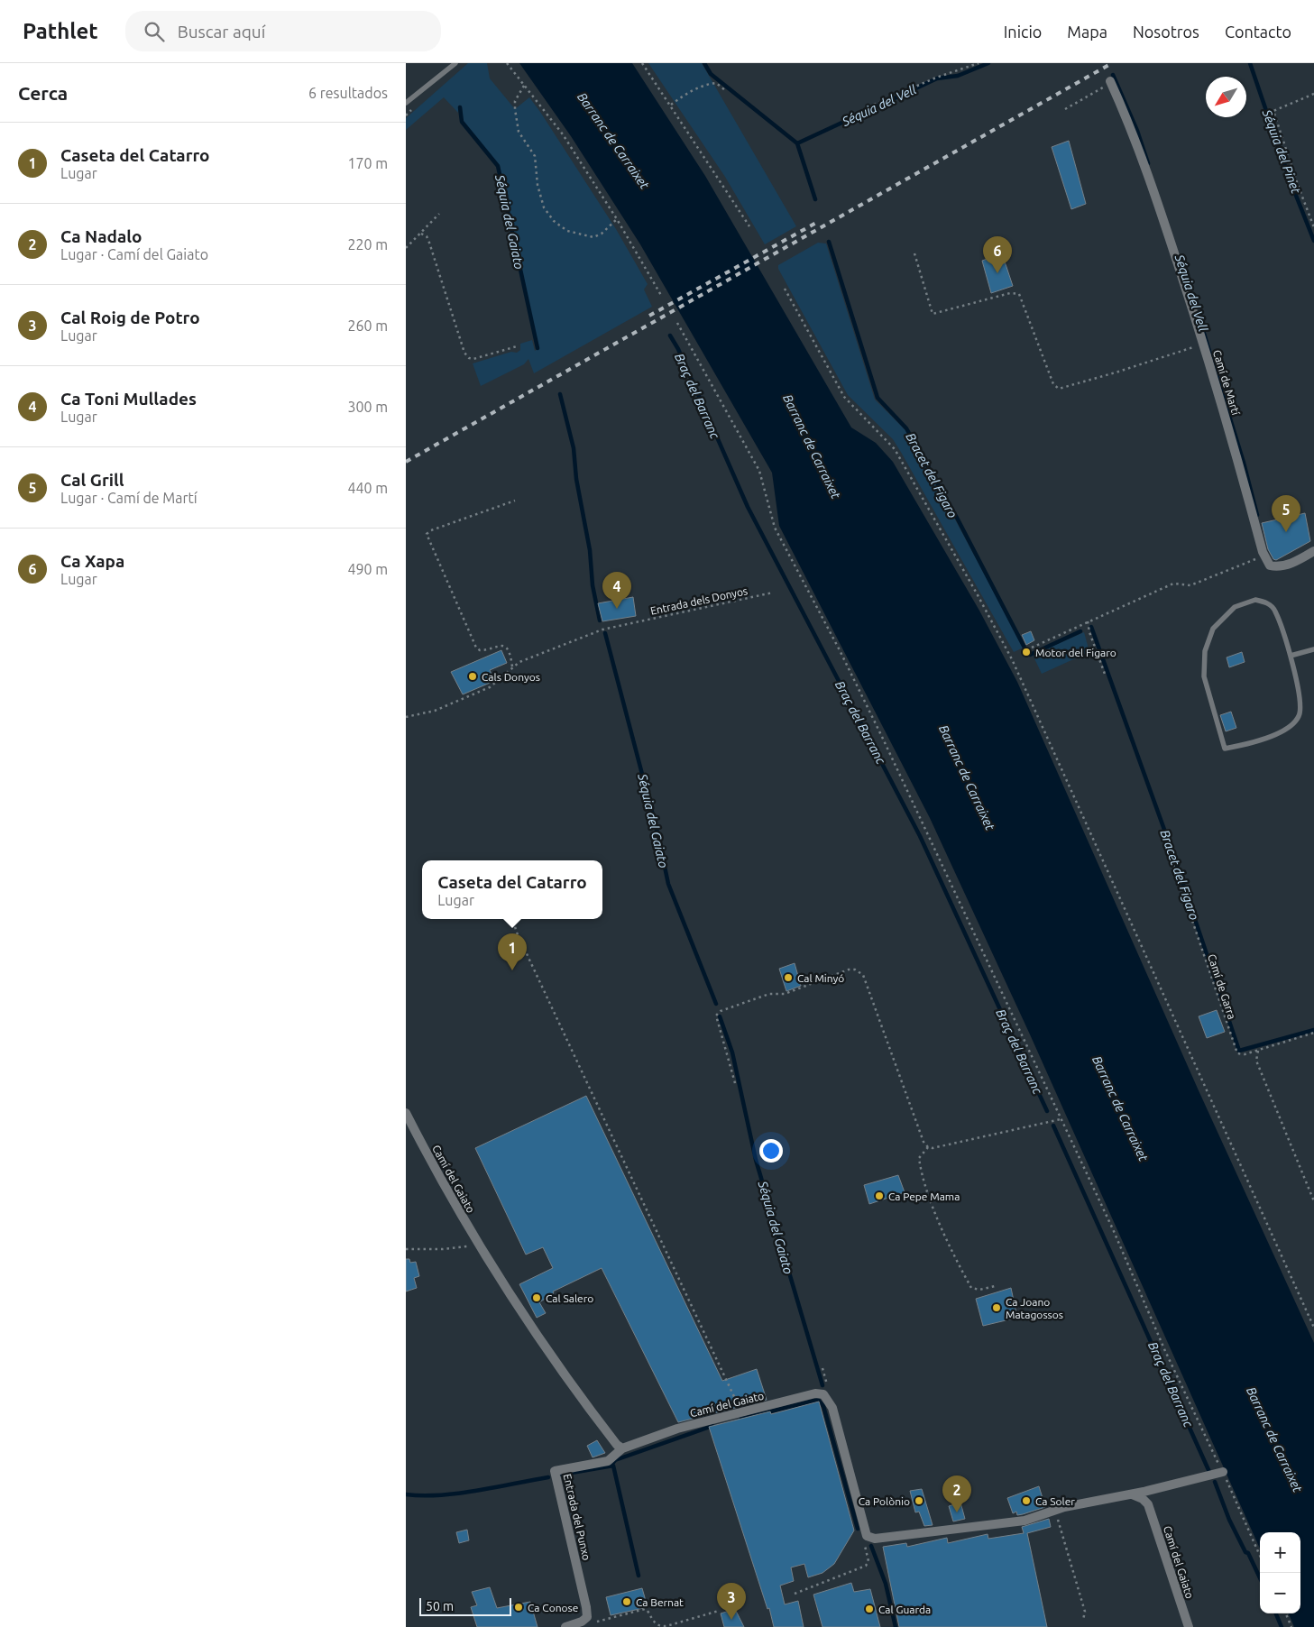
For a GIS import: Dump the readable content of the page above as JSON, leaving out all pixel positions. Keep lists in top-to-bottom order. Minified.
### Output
{"streets":{"street":["Camí de Martí","Camí del Gaiato","Entrada del Punxo"],"path":["Entrada dels Donyos","Camí de Garra"]},"crossings":[["Camí del Gaiato","Entrada del Punxo"]],"water":["Séquia del Vell","Barranc de Carraixet","Séquia del Pinet","Séquia del Gaiato","Braç del Barranc","Bracet del Figaro"],"places":["Motor del Figaro","Cals Donyos","Cal Minyó","Ca Pepe Mama","Cal Salero","Ca Joano Matagossos","Ca Polònio","Ca Soler","Ca Bernat","Ca Conose","Cal Guarda"],"scale_bar":"50 m","north":"bottom left","page":{"header":"Pathlet","search":"Buscar aquí","nav":["Inicio","Mapa","Nosotros","Contacto"],"heading":["Cerca","6 resultados"],"list":[{"mark":"1","name":"Caseta del Catarro","note":"Lugar","value":"170 m"},{"mark":"2","name":"Ca Nadalo","note":"Lugar · Camí del Gaiato","value":"220 m"},{"mark":"3","name":"Cal Roig de Potro","note":"Lugar","value":"260 m"},{"mark":"4","name":"Ca Toni Mullades","note":"Lugar","value":"300 m"},{"mark":"5","name":"Cal Grill","note":"Lugar · Camí de Martí","value":"440 m"},{"mark":"6","name":"Ca Xapa","note":"Lugar","value":"490 m"}],"pins":["6","5","4","1","2","3"],"popup":["Caseta del Catarro","Lugar"],"map_buttons":["+","−"],"scale":"50 m"}}
